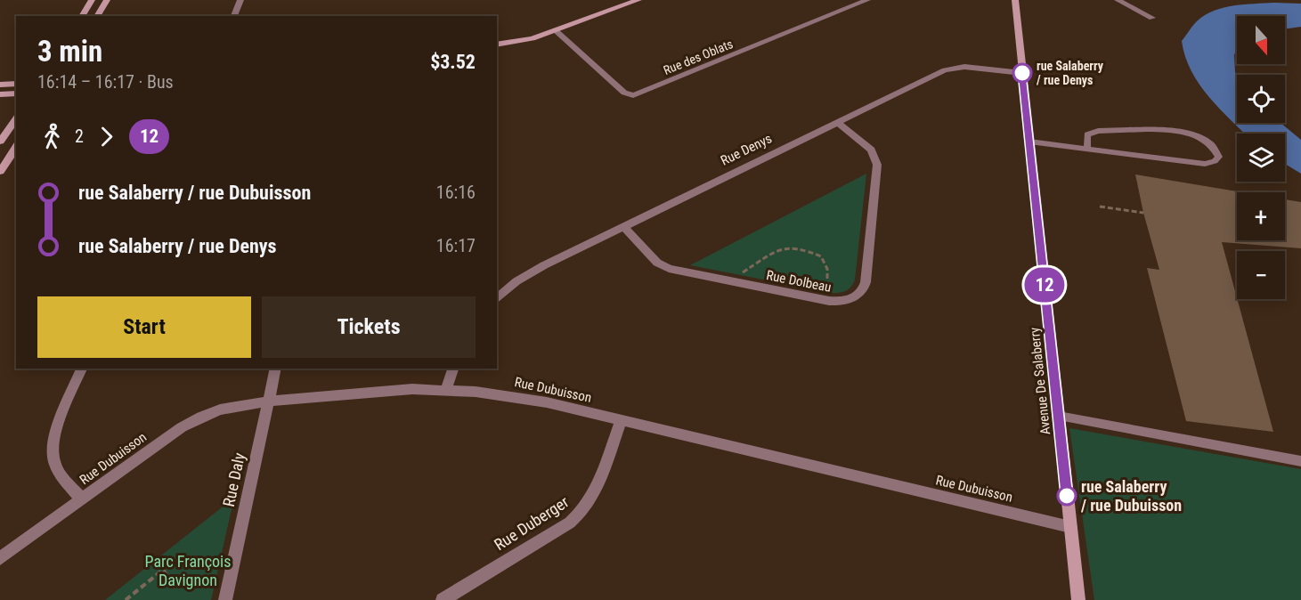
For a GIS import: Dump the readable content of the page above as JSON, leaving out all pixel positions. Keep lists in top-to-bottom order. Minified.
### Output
{"streets":{"street":["Rue des Oblats","Rue Denys","Rue Dolbeau","Avenue De Salaberry","Rue Dubuisson","Rue Daly","Rue Duberger"]},"crossings":[["Rue Denys","Rue Dolbeau"],["Rue Denys","Avenue De Salaberry"],["Avenue De Salaberry","Rue Dubuisson"],["Rue Dubuisson","Rue Daly"],["Rue Dubuisson","Rue Duberger"]],"parks":["Parc François Davignon"],"places":["rue Salaberry / rue Denys","rue Salaberry / rue Dubuisson"],"lines":["bus line 12"],"north":"bottom","page":{"on_map":"12","map_buttons":["+","−"],"heading":["3 min","16:14 – 16:17 · Bus","$3.52"],"legs":["2","12"],"list":[{"name":"rue Salaberry / rue Dubuisson","value":"16:16"},{"name":"rue Salaberry / rue Denys","value":"16:17"}],"buttons":["Start","Tickets"]}}
